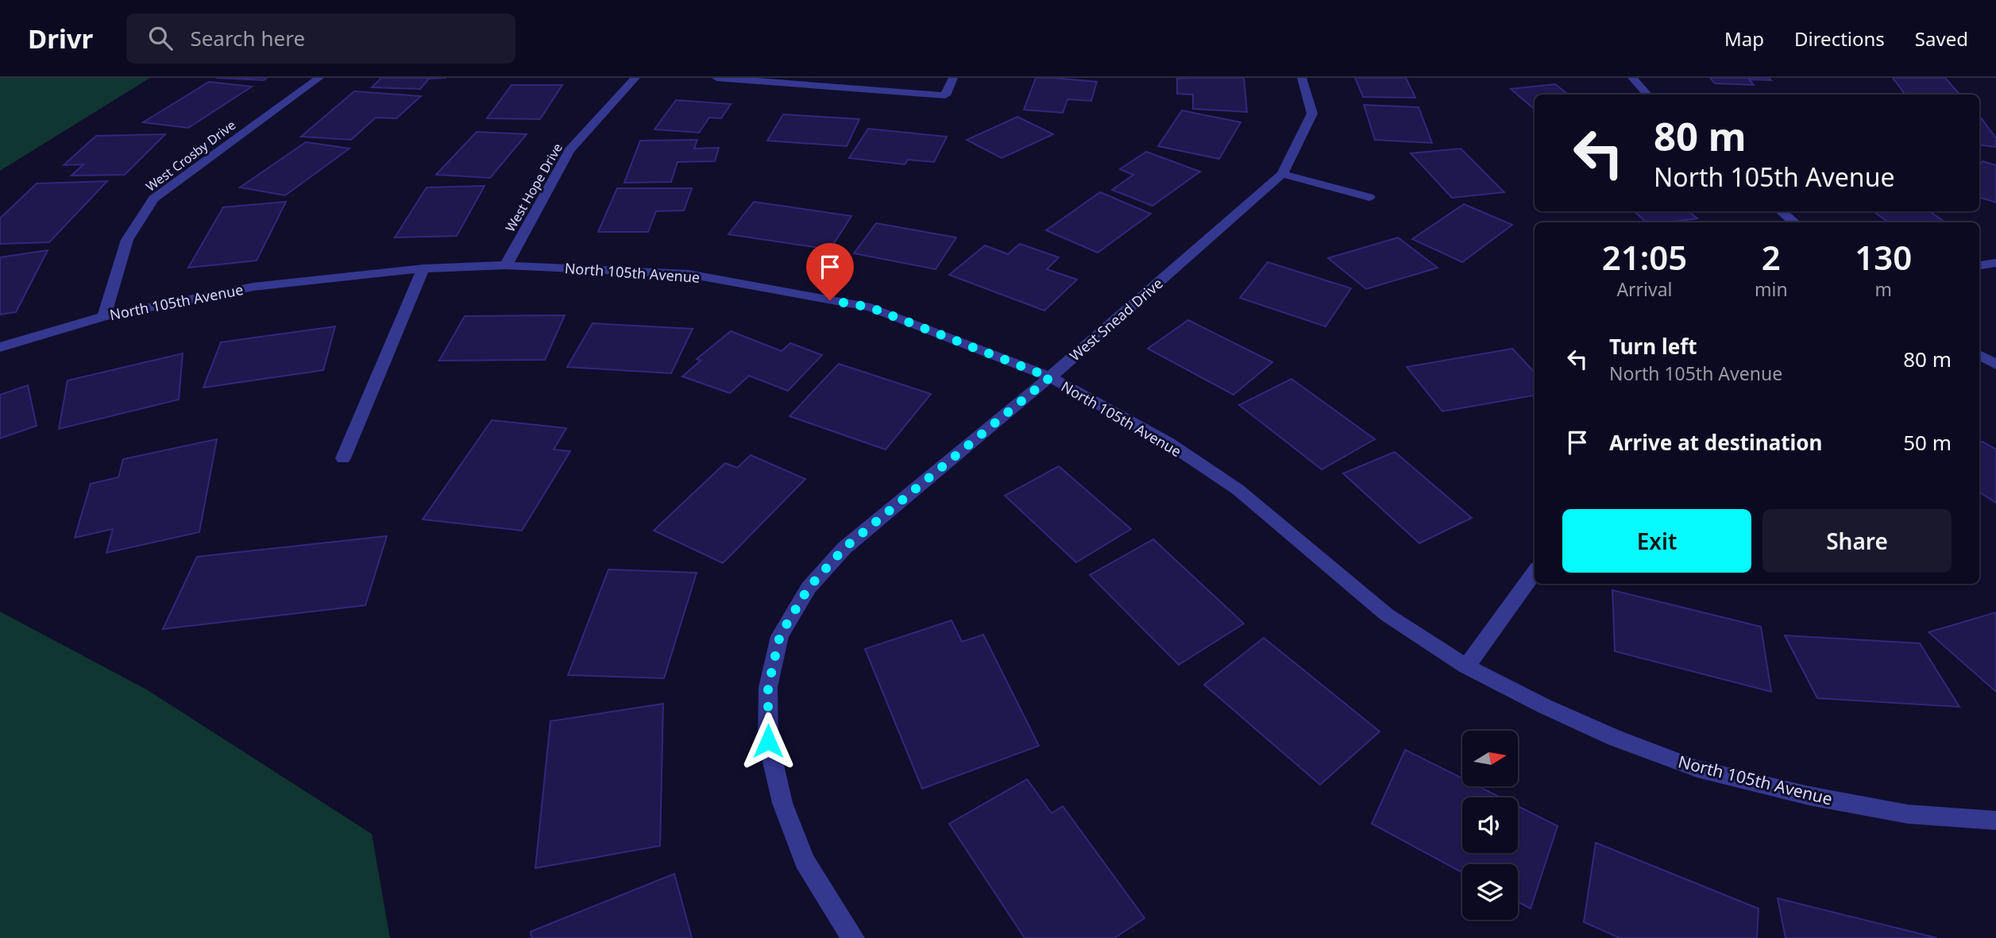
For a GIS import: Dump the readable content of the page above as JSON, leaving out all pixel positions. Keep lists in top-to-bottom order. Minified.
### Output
{"streets":{"street":["West Crosby Drive","West Hope Drive","North 105th Avenue","West Snead Drive"]},"crossings":[["West Crosby Drive","North 105th Avenue"],["West Hope Drive","North 105th Avenue"],["North 105th Avenue","West Snead Drive"]],"north":"right","page":{"header":"Drivr","search":"Search here","nav":["Map","Directions","Saved"],"turn":["80 m","North 105th Avenue"],"eta":["21:05","Arrival","2","min","130","m"],"list":[{"name":"Turn left","note":"North 105th Avenue","value":"80 m"},{"name":"Arrive at destination","value":"50 m"}],"buttons":["Exit","Share"]}}
